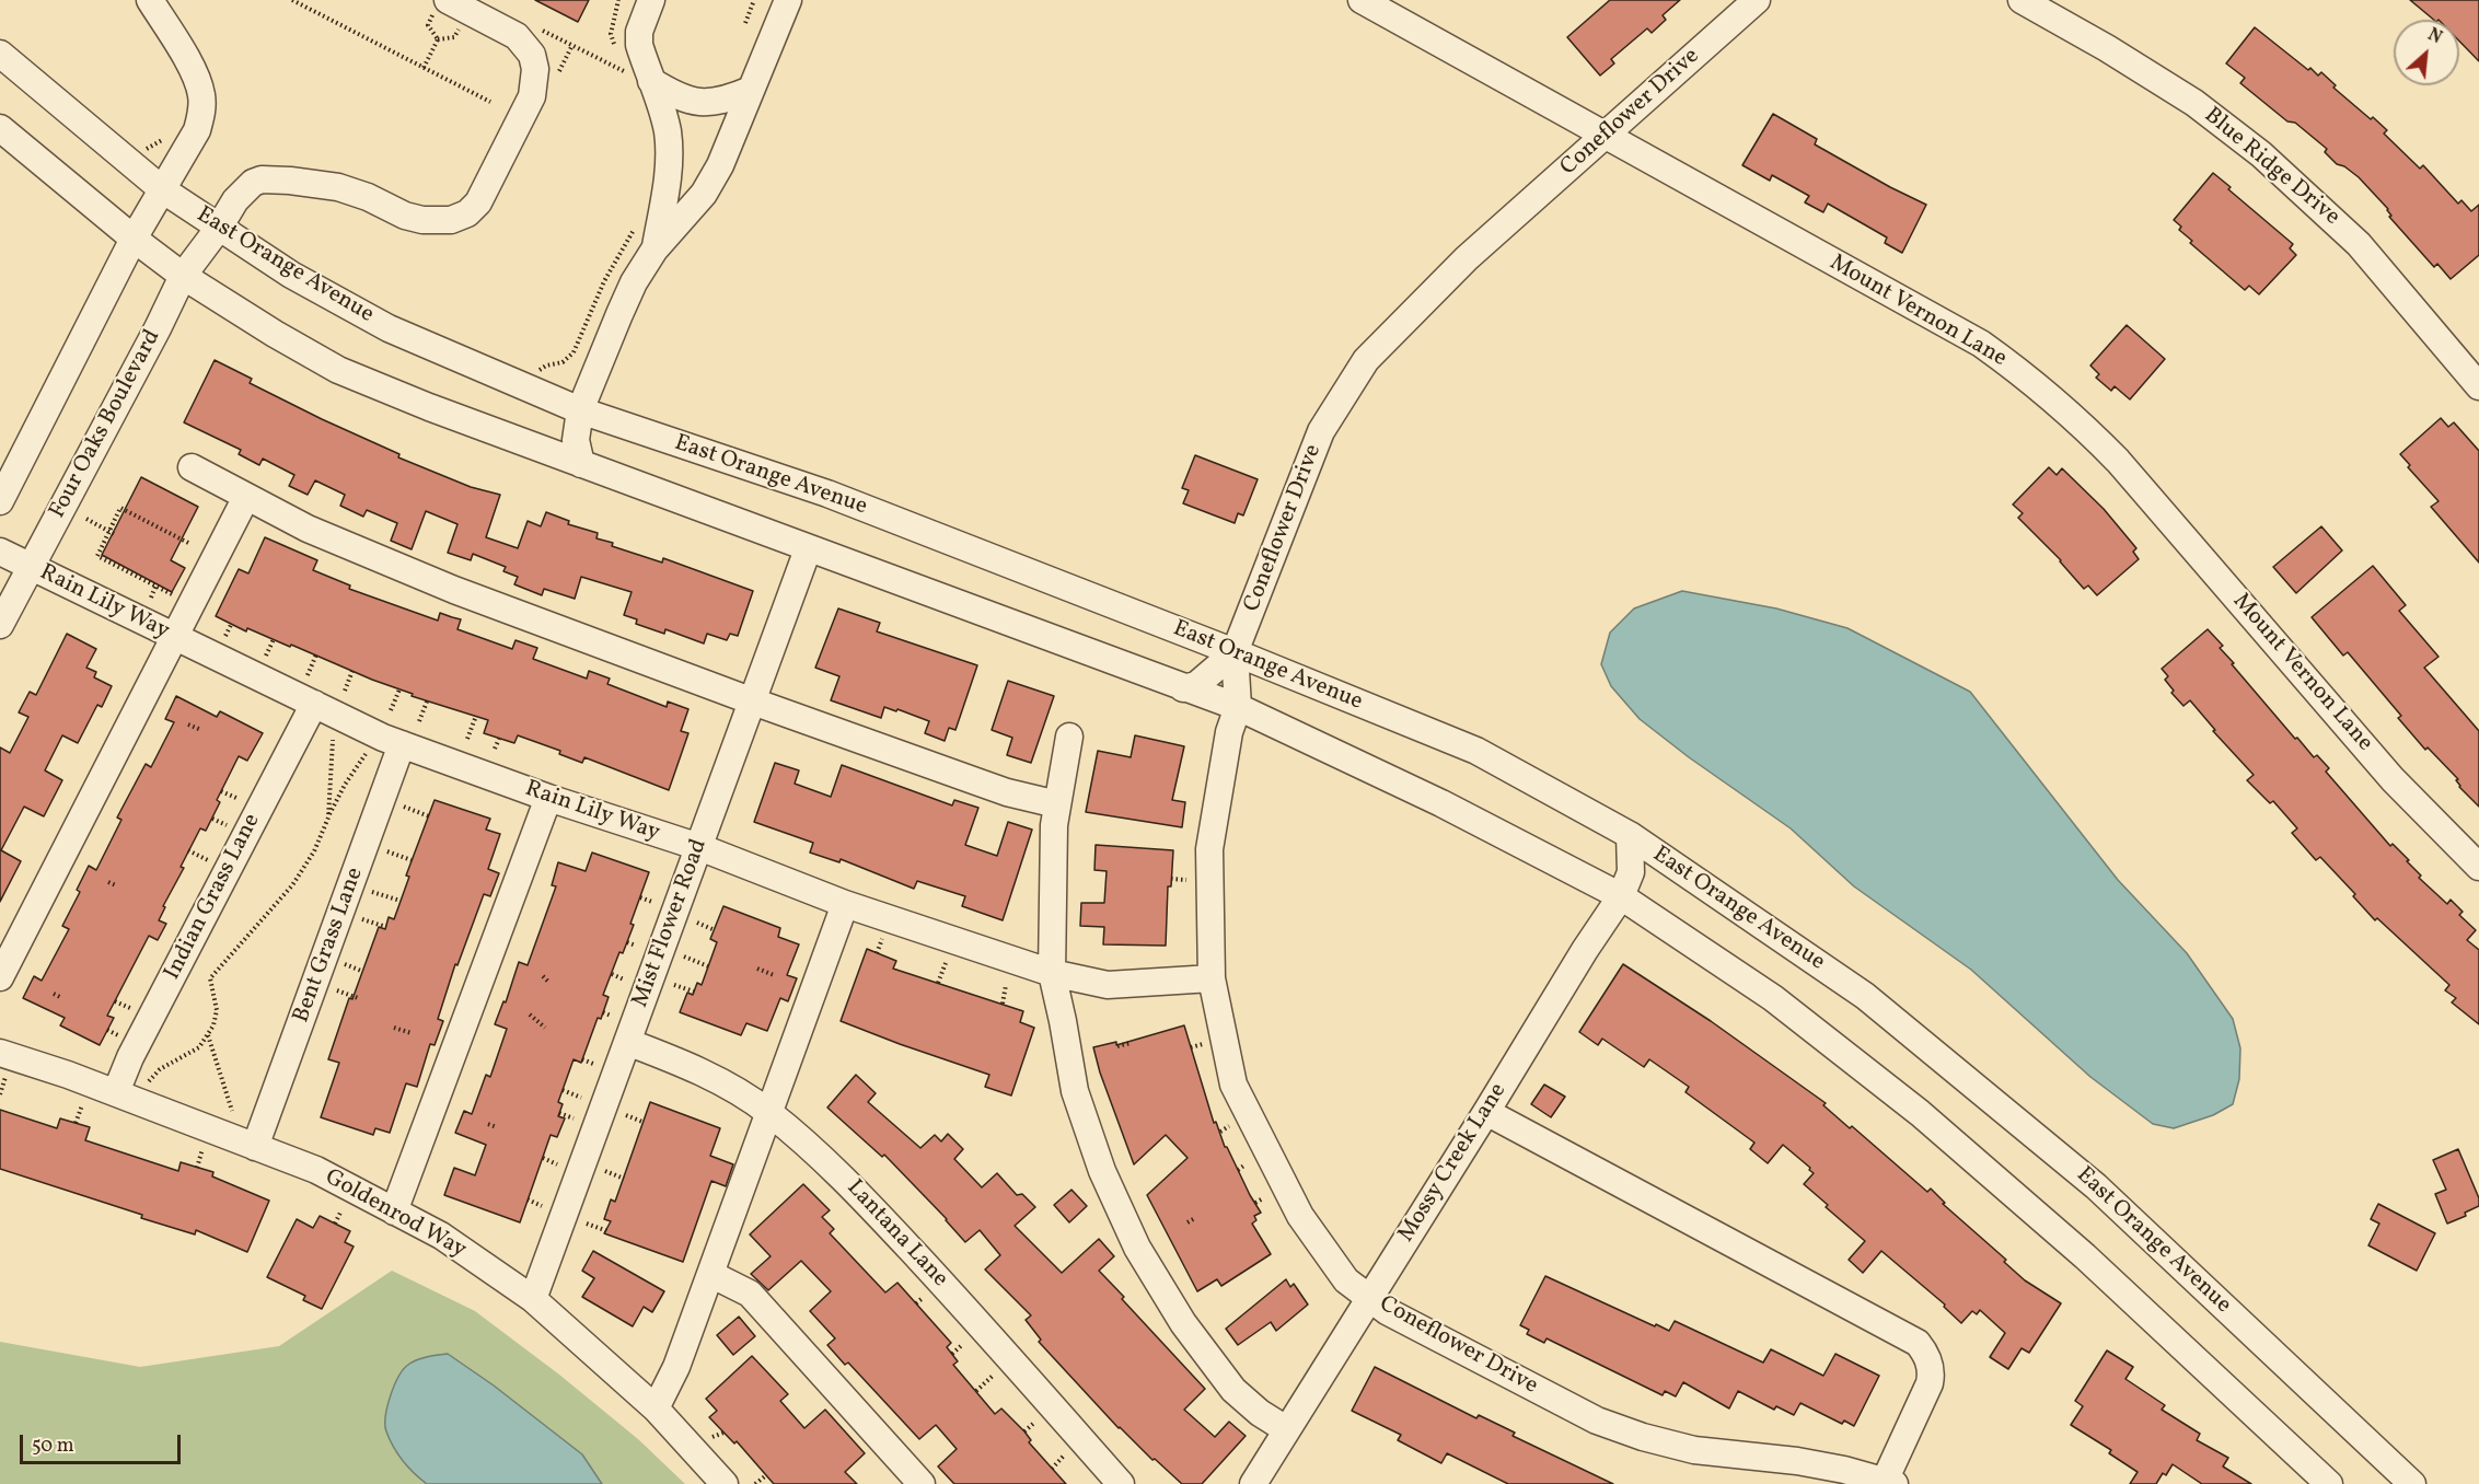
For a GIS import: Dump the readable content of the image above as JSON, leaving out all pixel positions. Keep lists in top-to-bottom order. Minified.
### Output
{"streets":{"street":["Coneflower Drive","Blue Ridge Drive","East Orange Avenue","Mount Vernon Lane","Four Oaks Boulevard","Rain Lily Way","Indian Grass Lane","Mist Flower Road","Bent Grass Lane","Mossy Creek Lane","Goldenrod Way","Lantana Lane"]},"crossings":[["Coneflower Drive","East Orange Avenue"],["Coneflower Drive","Mount Vernon Lane"],["Coneflower Drive","Rain Lily Way"],["Coneflower Drive","Mossy Creek Lane"],["East Orange Avenue","Four Oaks Boulevard"],["East Orange Avenue","Mossy Creek Lane"],["Four Oaks Boulevard","Rain Lily Way"],["Rain Lily Way","Indian Grass Lane"],["Rain Lily Way","Mist Flower Road"],["Rain Lily Way","Bent Grass Lane"],["Indian Grass Lane","Goldenrod Way"],["Mist Flower Road","Goldenrod Way"],["Mist Flower Road","Lantana Lane"],["Bent Grass Lane","Goldenrod Way"]],"scale_bar":"50 m","north":"top right"}
